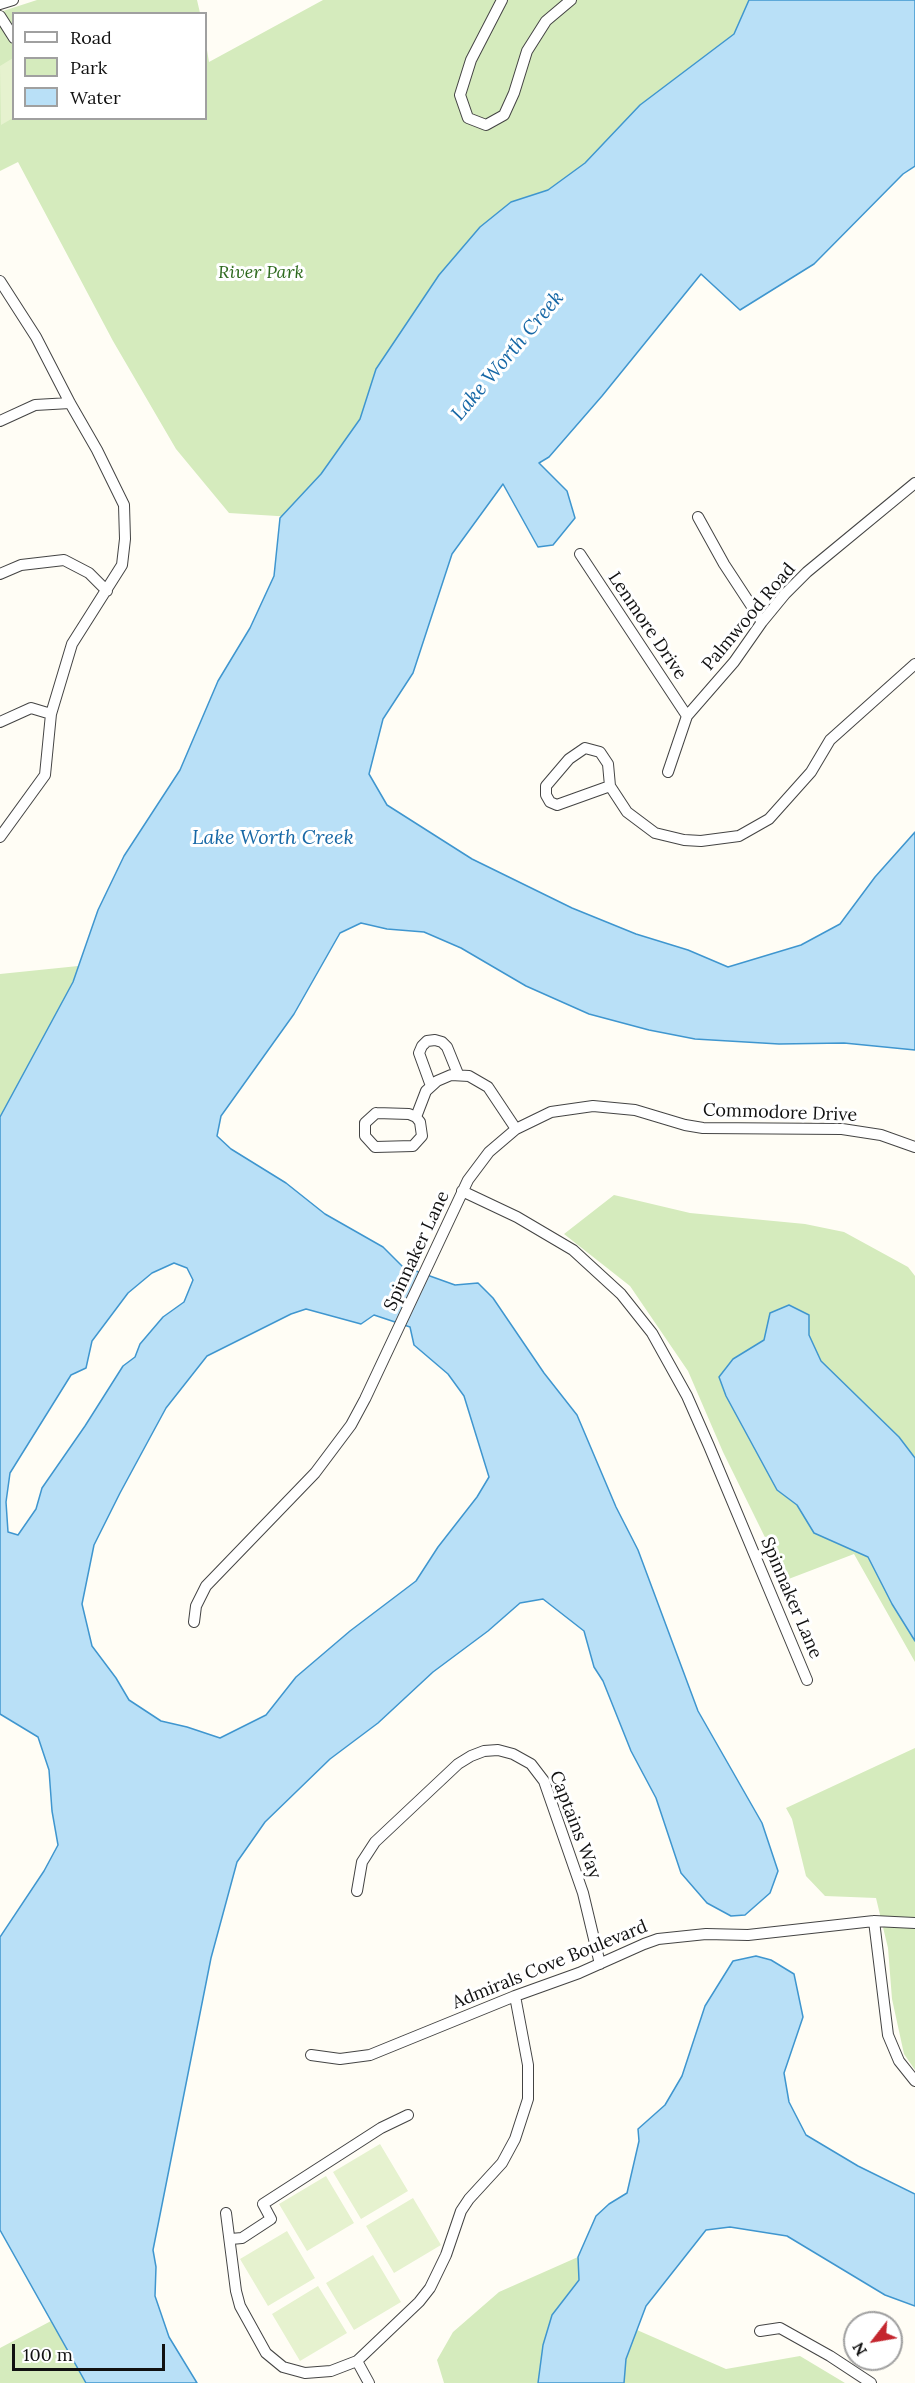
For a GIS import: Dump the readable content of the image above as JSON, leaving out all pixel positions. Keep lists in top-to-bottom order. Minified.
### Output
{"streets":{"street":["Palmwood Road","Lenmore Drive","Commodore Drive","Spinnaker Lane","Captains Way","Admirals Cove Boulevard"]},"crossings":[["Palmwood Road","Lenmore Drive"],["Commodore Drive","Spinnaker Lane"],["Captains Way","Admirals Cove Boulevard"]],"water":["Lake Worth Creek"],"parks":["River Park"],"legend":["Road","Park","Water"],"scale_bar":"100 m","north":"bottom left"}
